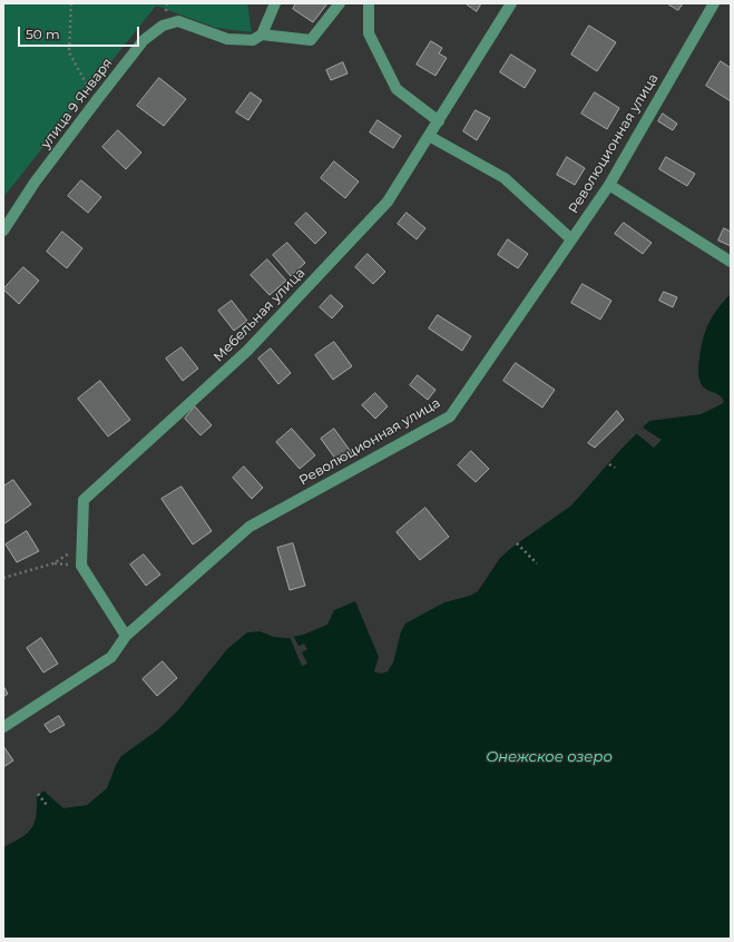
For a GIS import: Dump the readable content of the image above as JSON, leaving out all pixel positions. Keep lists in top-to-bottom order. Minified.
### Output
{"streets":{"street":["улица 9 Января","Революционная улица","Мебельная улица"]},"crossings":[["Революционная улица","Мебельная улица"]],"water":["Онежское озеро"],"scale_bar":"50 m"}
